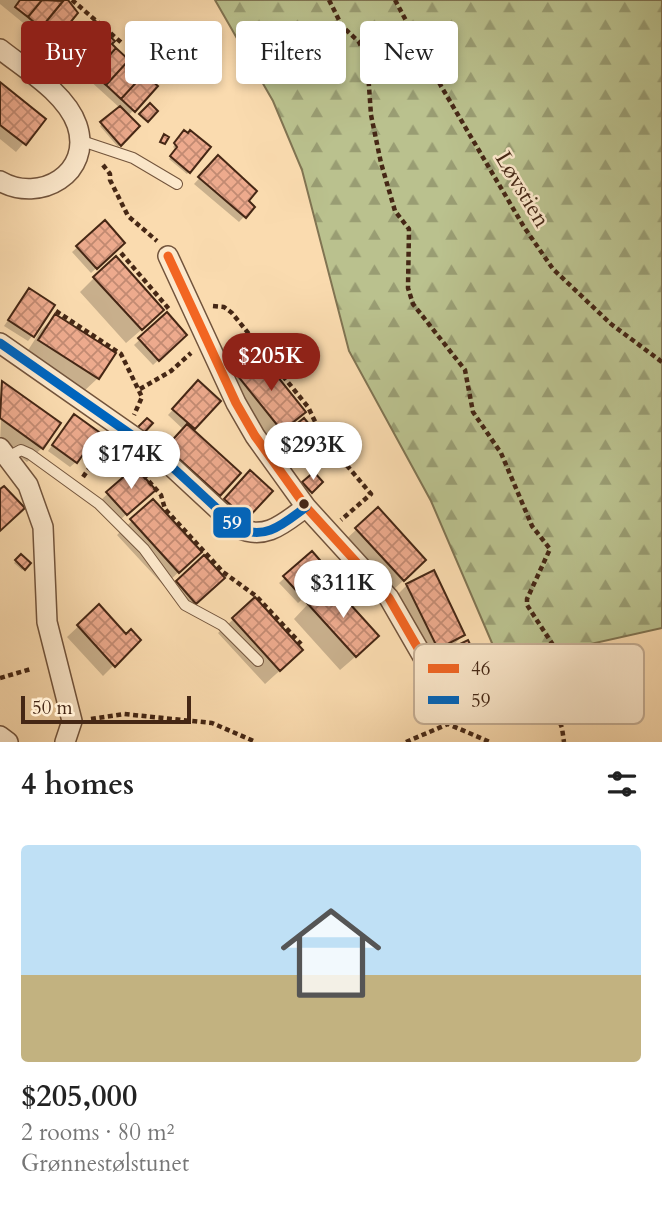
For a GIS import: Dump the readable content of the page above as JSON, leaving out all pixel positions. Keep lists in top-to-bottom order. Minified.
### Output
{"streets":{"path":["Løvstien"]},"lines":["transit line 46","transit line 59"],"legend":["46","59"],"scale_bar":"50 m","page":{"chip":["Buy","Rent","Filters","New"],"price":["$205K","$293K","$174K","$311K"],"scale":"50 m","heading":"4 homes","list":[{"name":"$205,000","note":"2 rooms · 80 m² · Grønnestølstunet"}]}}
